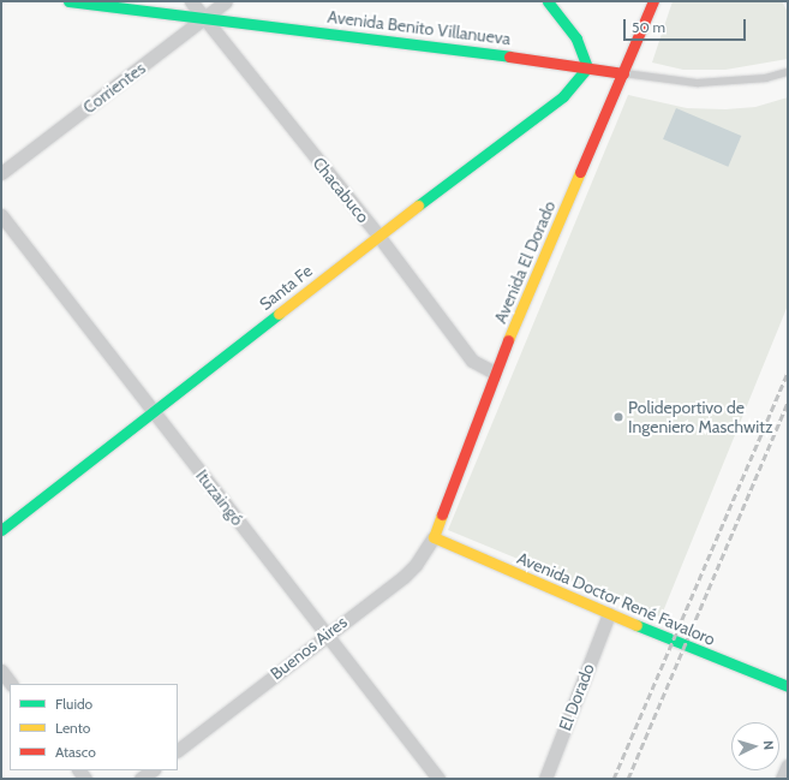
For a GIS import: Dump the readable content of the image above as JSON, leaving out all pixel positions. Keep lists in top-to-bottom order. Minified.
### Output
{"streets":{"street":["Avenida Benito Villanueva","Corrientes","Chacabuco","Avenida El Dorado","Santa Fe","Ituzaingó","Avenida Doctor René Favaloro","Buenos Aires","El Dorado"]},"crossings":[["Avenida Benito Villanueva","Corrientes"],["Avenida Benito Villanueva","Chacabuco"],["Avenida Benito Villanueva","Avenida El Dorado"],["Avenida Benito Villanueva","Santa Fe"],["Corrientes","Chacabuco"],["Chacabuco","Avenida El Dorado"],["Chacabuco","Santa Fe"],["Avenida El Dorado","Avenida Doctor René Favaloro"],["Avenida El Dorado","Buenos Aires"],["Santa Fe","Ituzaingó"],["Ituzaingó","Buenos Aires"],["Avenida Doctor René Favaloro","Buenos Aires"],["Avenida Doctor René Favaloro","El Dorado"]],"places":["Polideportivo de Ingeniero Maschwitz"],"legend":["Fluido","Lento","Atasco"],"scale_bar":"50 m","north":"right"}
